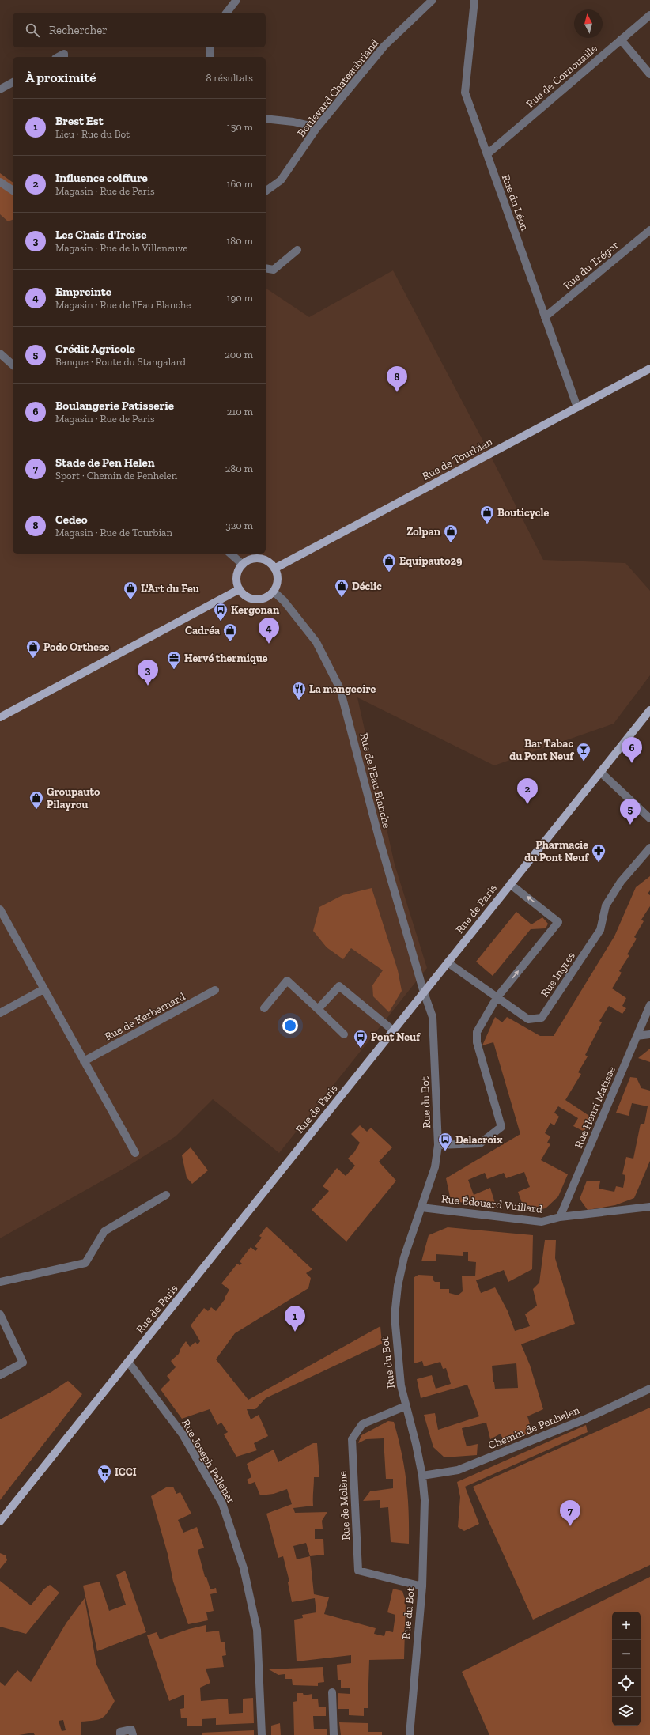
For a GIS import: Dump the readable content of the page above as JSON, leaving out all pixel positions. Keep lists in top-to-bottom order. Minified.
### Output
{"streets":{"main road":["Rue de Tourbian","Rue de Paris"],"street":["Rue de Cornouaille","Boulevard Chateaubriand","Rue du Léon","Rue du Trégor","Rue de l'Eau Blanche","Rue Ingres","Rue de Kerbernard","Rue du Bot","Rue Henri Matisse","Rue Édouard Vuillard","Chemin de Penhelen","Rue Joseph Pelletier","Rue de Molène"]},"crossings":[["Rue de Cornouaille","Rue du Léon"],["Rue du Léon","Rue du Trégor"],["Rue du Léon","Rue de Tourbian"],["Rue de Tourbian","Rue de l'Eau Blanche"],["Rue de l'Eau Blanche","Rue de Paris"],["Rue de l'Eau Blanche","Rue du Bot"],["Rue de Paris","Rue Ingres"],["Rue de Paris","Rue du Bot"],["Rue de Paris","Rue Joseph Pelletier"],["Rue du Bot","Rue Édouard Vuillard"],["Rue du Bot","Chemin de Penhelen"],["Rue du Bot","Rue de Molène"],["Rue Henri Matisse","Rue Édouard Vuillard"]],"places":{"shop":["Bouticycle","Zolpan","Equipauto29","Déclic","L'Art du Feu","Cadréa","Podo Orthese","Groupauto Pilayrou"],"bus stop":["Kergonan","Pont Neuf","Delacroix"],"office":["Hervé thermique"],"restaurant":["La mangeoire"],"bar":["Bar Tabac du Pont Neuf"],"pharmacy":["Pharmacie du Pont Neuf"],"supermarket":["ICCI"]},"north":"top","page":{"search":"Rechercher","heading":["À proximité","8 résultats"],"list":[{"mark":"1","name":"Brest Est","note":"Lieu · Rue du Bot","value":"150 m"},{"mark":"2","name":"Influence coiffure","note":"Magasin · Rue de Paris","value":"160 m"},{"mark":"3","name":"Les Chais d'Iroise","note":"Magasin · Rue de la Villeneuve","value":"180 m"},{"mark":"4","name":"Empreinte","note":"Magasin · Rue de l'Eau Blanche","value":"190 m"},{"mark":"5","name":"Crédit Agricole","note":"Banque · Route du Stangalard","value":"200 m"},{"mark":"6","name":"Boulangerie Patisserie","note":"Magasin · Rue de Paris","value":"210 m"},{"mark":"7","name":"Stade de Pen Helen","note":"Sport · Chemin de Penhelen","value":"280 m"},{"mark":"8","name":"Cedeo","note":"Magasin · Rue de Tourbian","value":"320 m"}],"pins":["8","4","3","6","2","5","1","7"],"map_buttons":["+","−"]}}
